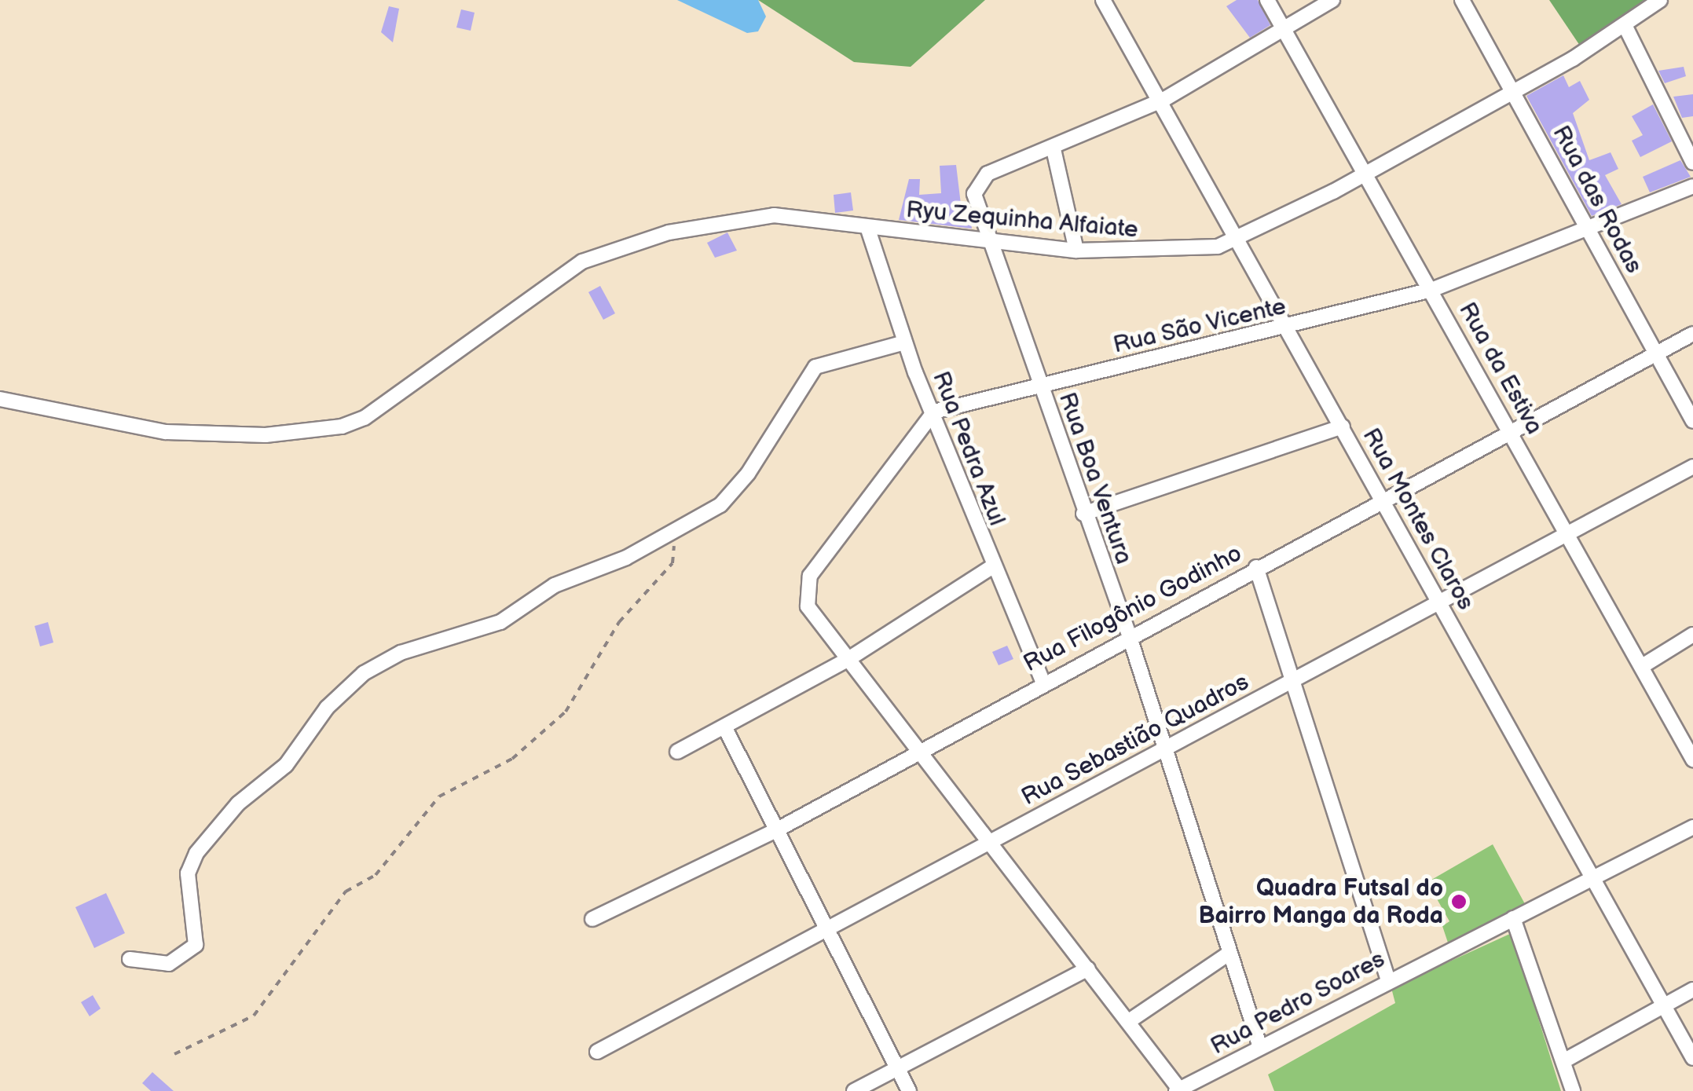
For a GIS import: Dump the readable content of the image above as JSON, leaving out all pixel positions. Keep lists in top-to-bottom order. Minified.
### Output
{"streets":{"street":["Rua das Rodas","Ryu Zequinha Alfaiate","Rua São Vicente","Rua da Estiva","Rua Pedra Azul","Rua Boa Ventura","Rua Montes Claros","Rua Filogônio Godinho","Rua Sebastião Quadros","Rua Pedro Soares"]},"crossings":[["Rua das Rodas","Ryu Zequinha Alfaiate"],["Rua das Rodas","Rua São Vicente"],["Rua das Rodas","Rua Filogônio Godinho"],["Ryu Zequinha Alfaiate","Rua da Estiva"],["Ryu Zequinha Alfaiate","Rua Pedra Azul"],["Ryu Zequinha Alfaiate","Rua Boa Ventura"],["Ryu Zequinha Alfaiate","Rua Montes Claros"],["Rua São Vicente","Rua da Estiva"],["Rua São Vicente","Rua Pedra Azul"],["Rua São Vicente","Rua Boa Ventura"],["Rua São Vicente","Rua Montes Claros"],["Rua da Estiva","Rua Filogônio Godinho"],["Rua da Estiva","Rua Sebastião Quadros"],["Rua Pedra Azul","Rua Filogônio Godinho"],["Rua Boa Ventura","Rua Filogônio Godinho"],["Rua Boa Ventura","Rua Sebastião Quadros"],["Rua Boa Ventura","Rua Pedro Soares"],["Rua Montes Claros","Rua Filogônio Godinho"],["Rua Montes Claros","Rua Sebastião Quadros"],["Rua Montes Claros","Rua Pedro Soares"]],"places":["Quadra Futsal do Bairro Manga da Roda"]}
